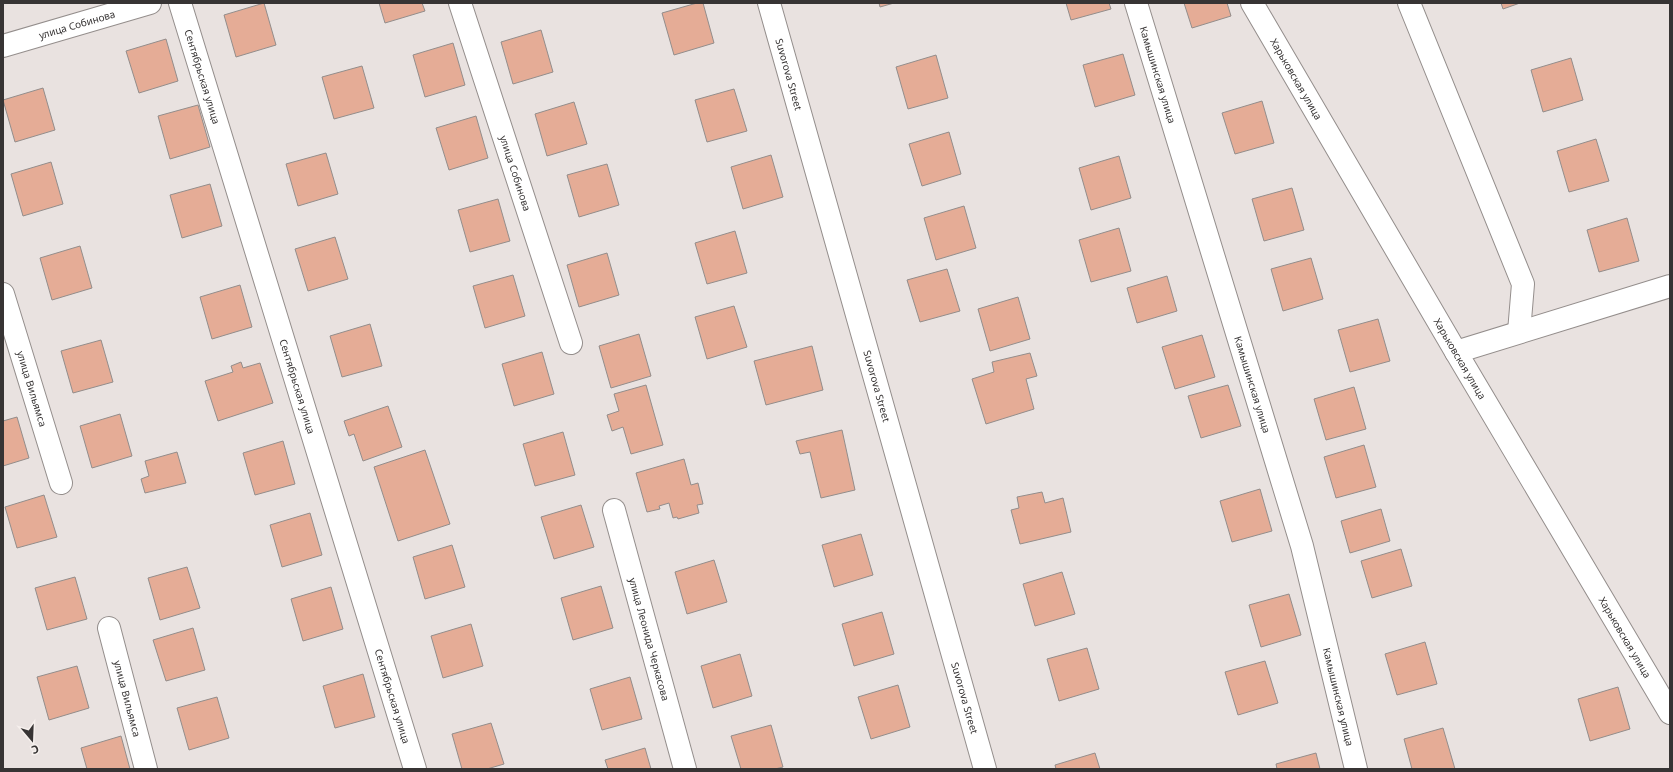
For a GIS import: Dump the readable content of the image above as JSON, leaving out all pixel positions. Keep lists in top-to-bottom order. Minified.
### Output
{"streets":{"street":["улица Собинова","Suvorova Street","Камышинская улица","Сентябрьская улица","Харьковская улица","улица Вильямса","улица Леонида Черкасова"]},"north":"bottom"}
